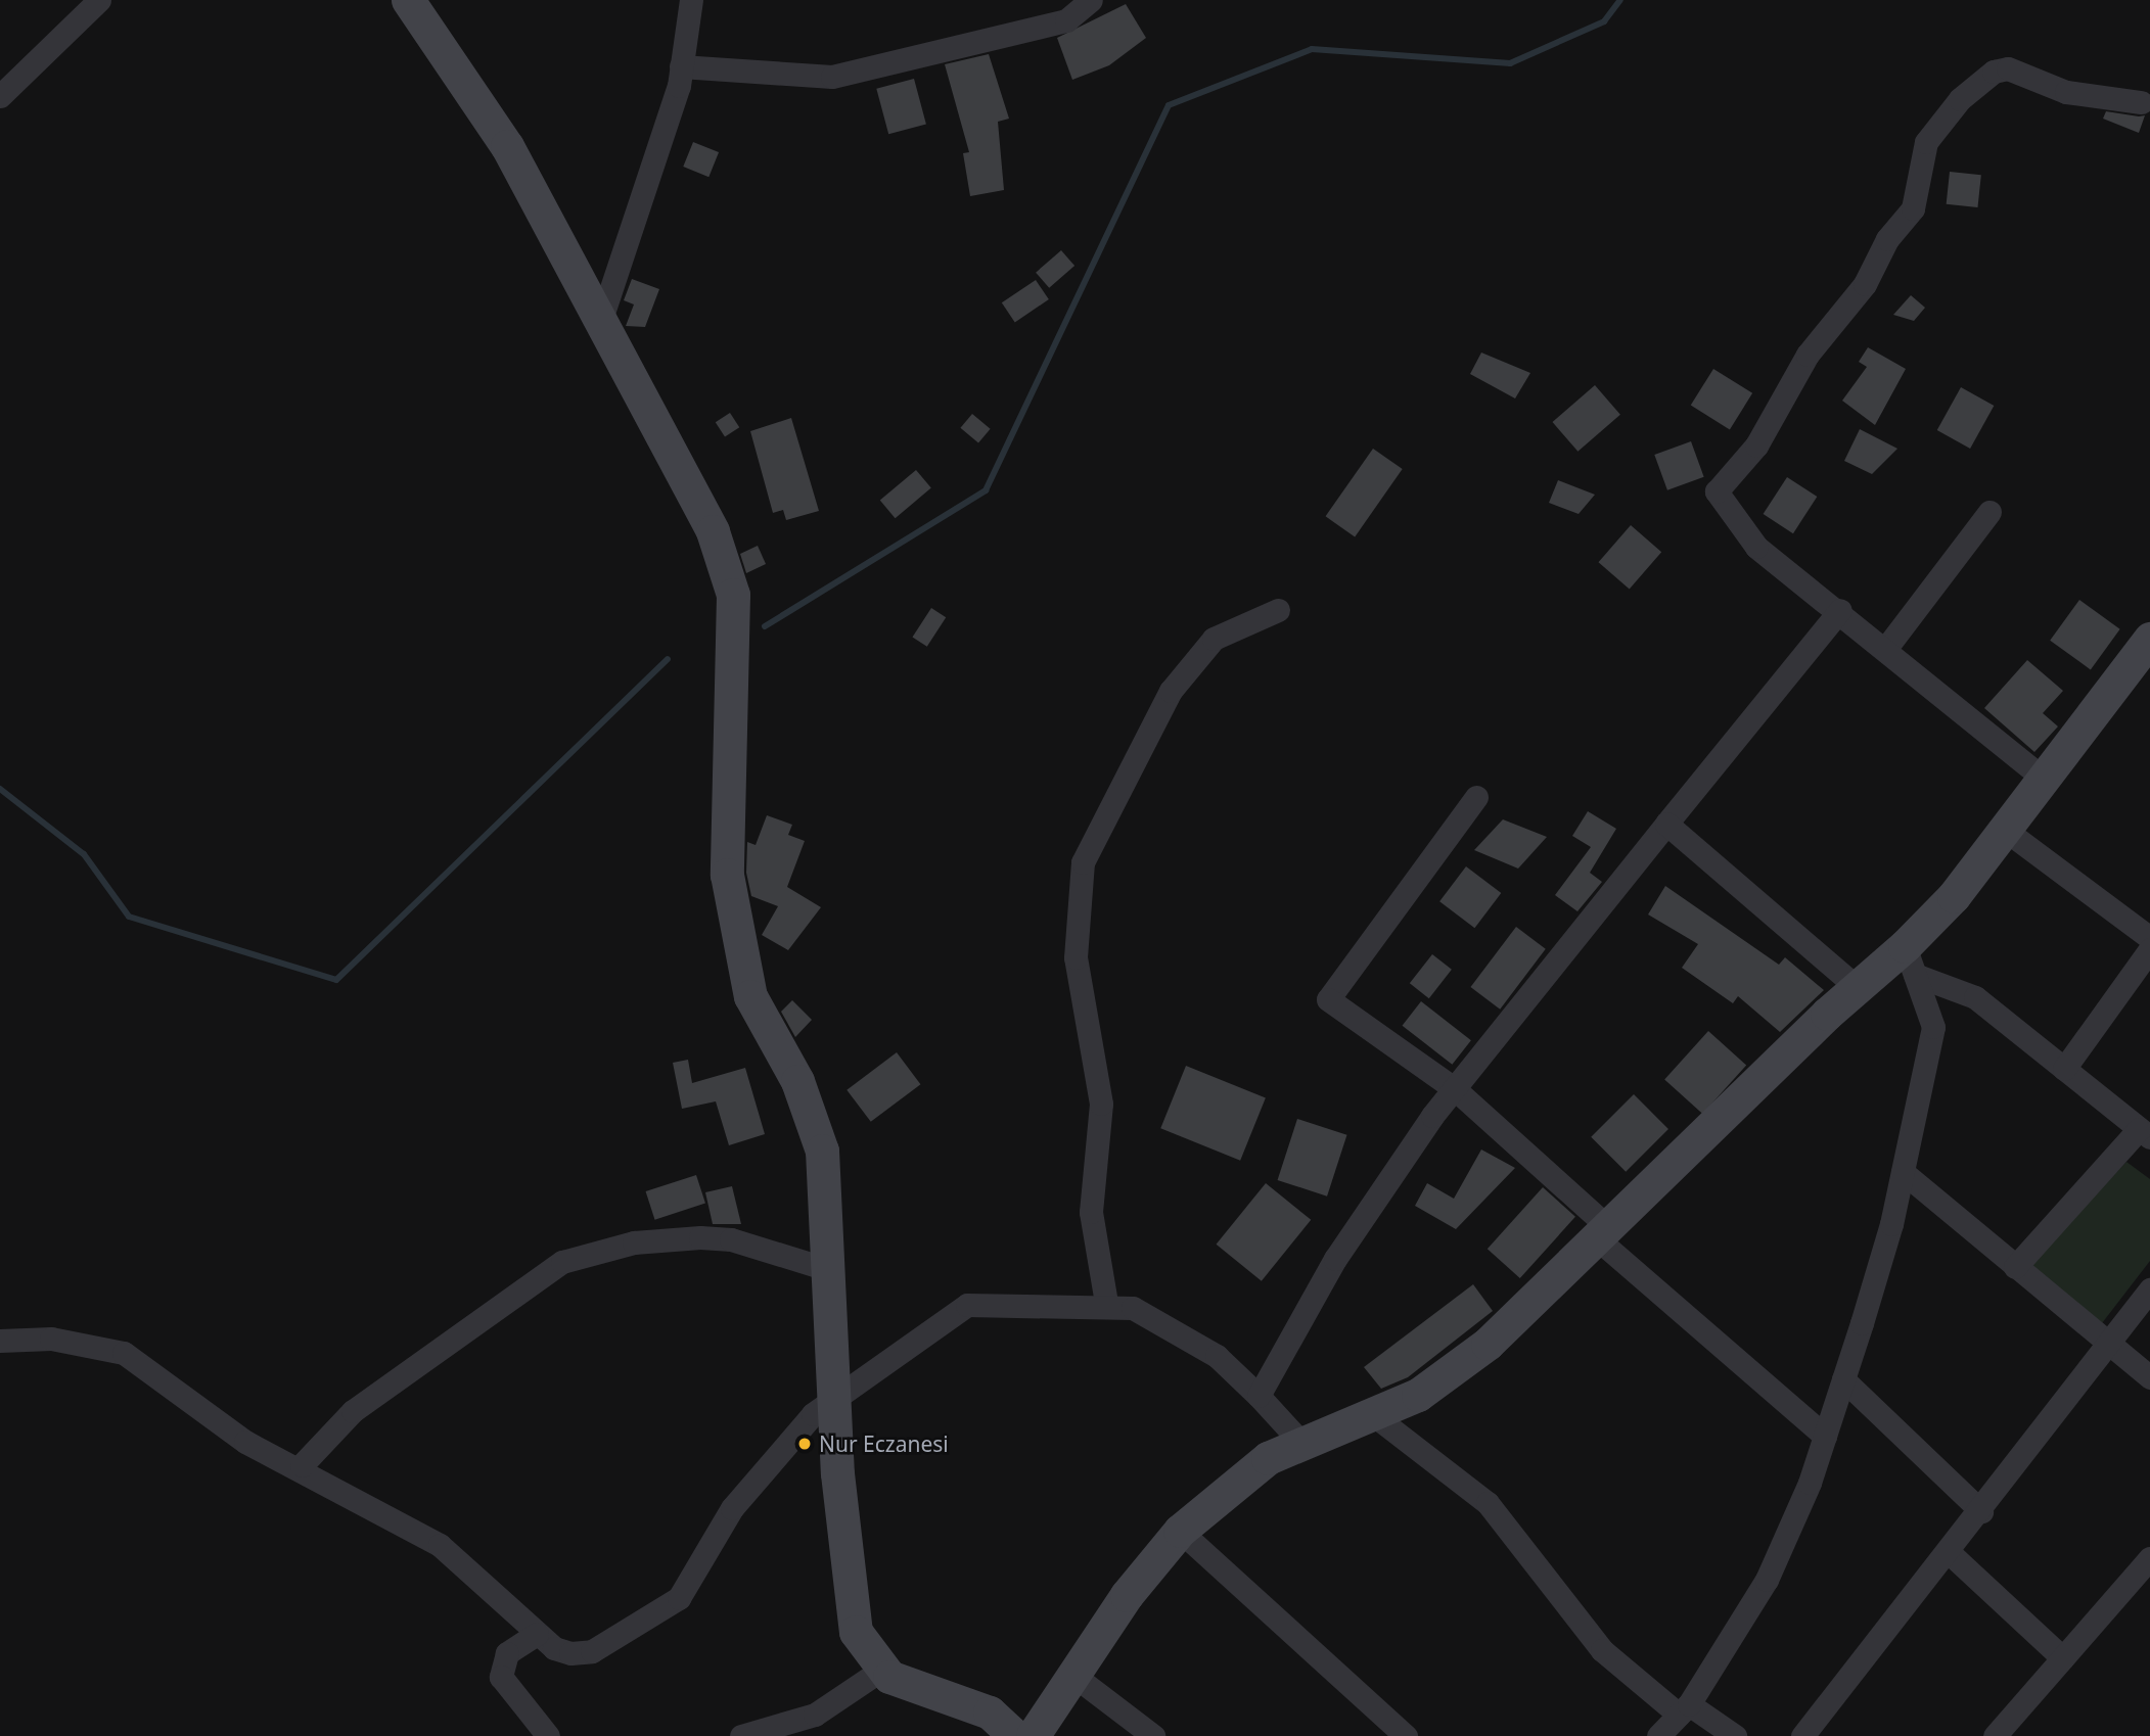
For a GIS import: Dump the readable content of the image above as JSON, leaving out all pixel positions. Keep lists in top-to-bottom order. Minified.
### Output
{"places":["Nur Eczanesi"]}
